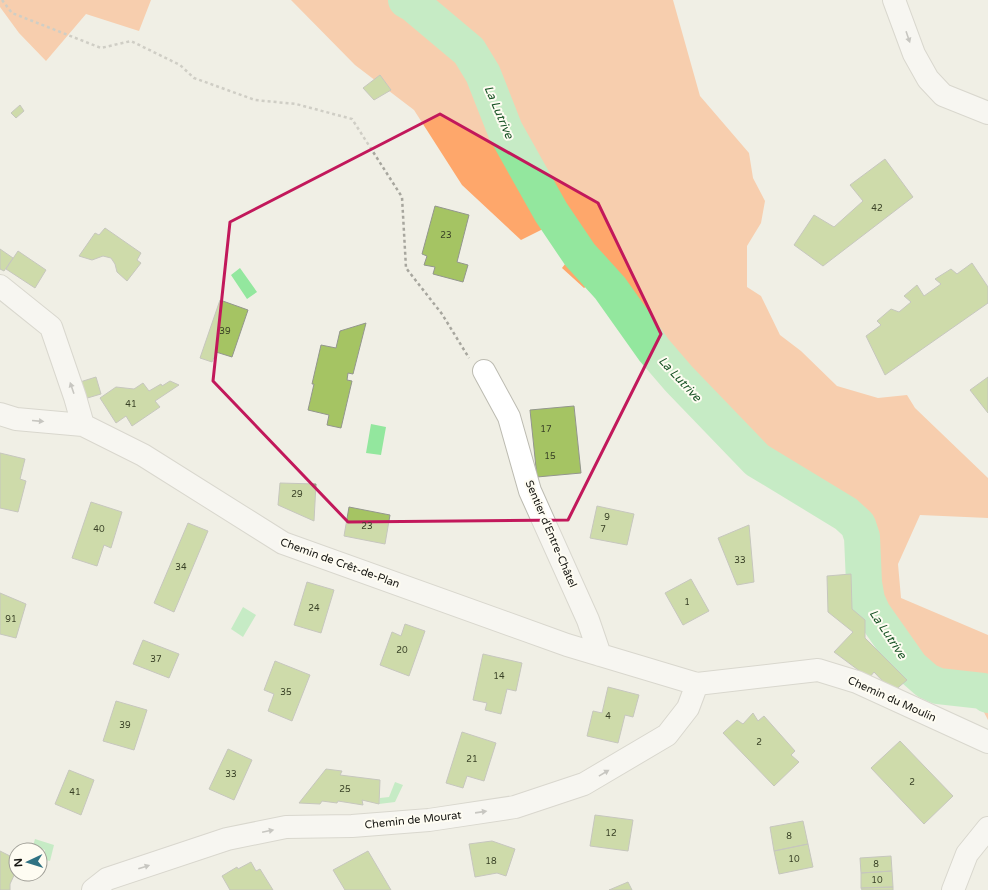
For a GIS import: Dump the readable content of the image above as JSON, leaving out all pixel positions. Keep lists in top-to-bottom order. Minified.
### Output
{"streets":{"street":["Sentier d'Entre-Châtel","Chemin de Crêt-de-Plan","Chemin du Moulin","Chemin de Mourat"]},"crossings":[["Sentier d'Entre-Châtel","Chemin de Crêt-de-Plan"],["Chemin de Crêt-de-Plan","Chemin du Moulin"],["Chemin de Crêt-de-Plan","Chemin de Mourat"],["Chemin du Moulin","Chemin de Mourat"]],"one_way":["Chemin de Mourat"],"water":["La Lutrive"],"house_numbers":["42","23","39","41","17","15","29","9","23","40","7","33","34","1","24","91","20","37","14","35","4","39","2","21","33","2","25","41","12","8","10","18","8","10"],"north":"left"}
